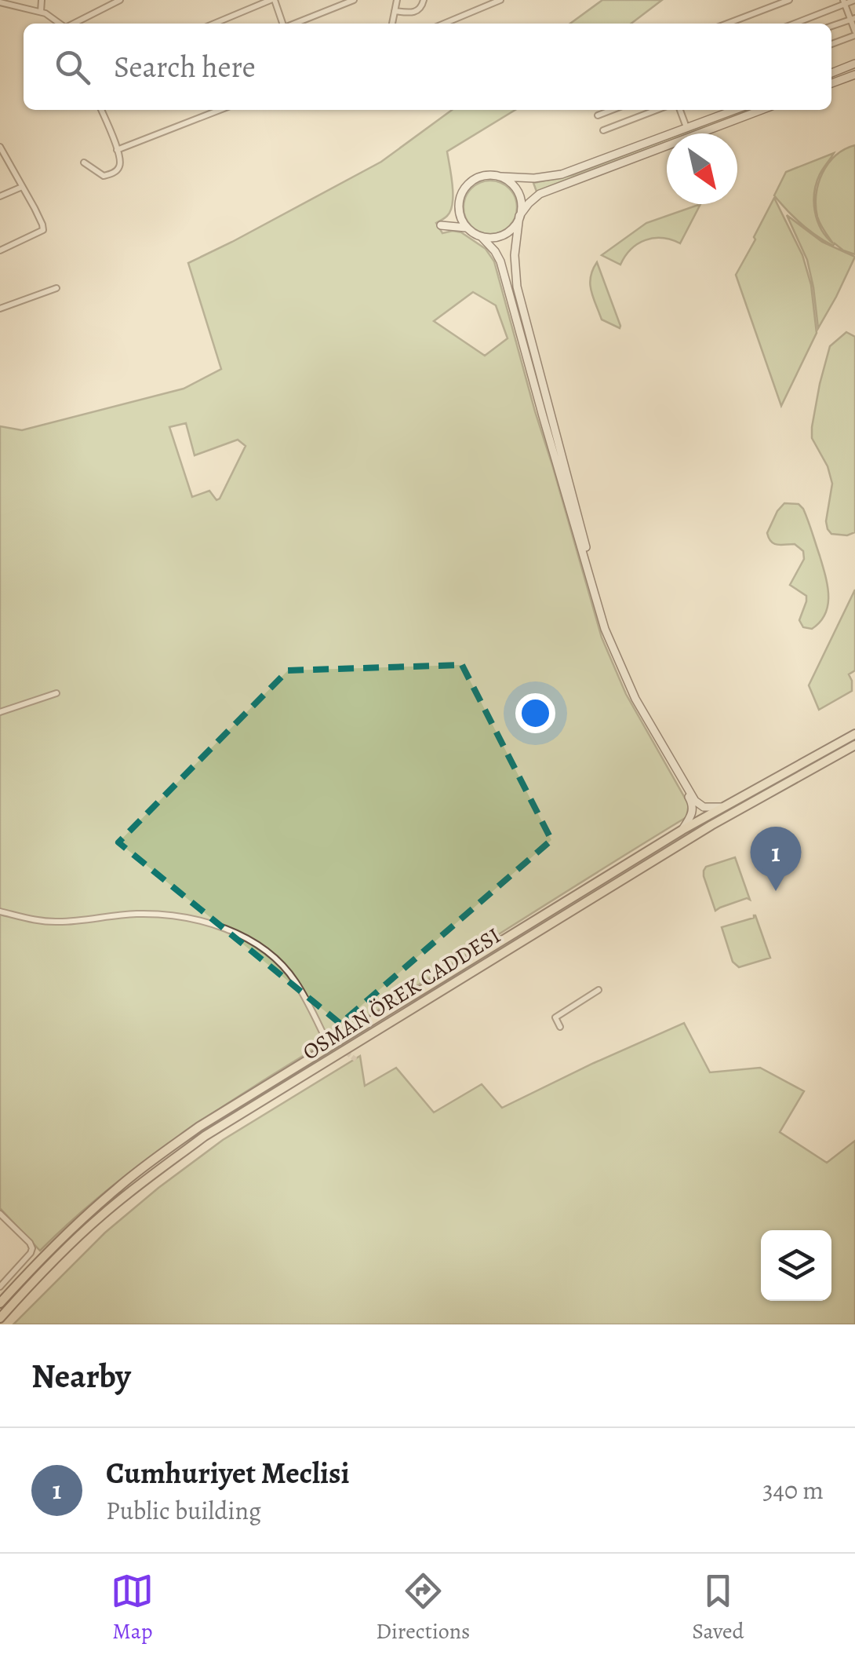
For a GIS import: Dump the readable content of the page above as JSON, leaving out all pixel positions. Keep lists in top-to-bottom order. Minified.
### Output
{"streets":{"main road":["OSMAN ÖREK CADDESI"]},"north":"bottom right","page":{"search":"Search here","pins":"1","heading":"Nearby","list":[{"mark":"1","name":"Cumhuriyet Meclisi","note":"Public building","value":"340 m"}],"nav":["Map","Directions","Saved"]}}
